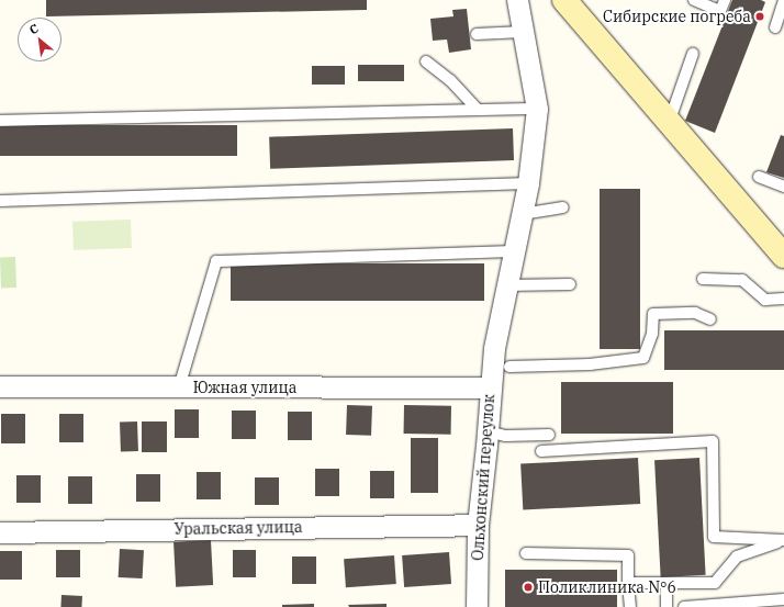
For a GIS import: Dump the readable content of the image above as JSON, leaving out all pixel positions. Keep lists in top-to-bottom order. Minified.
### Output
{"streets":{"street":["Южная улица","Ольхонский переулок","Уральская улица"]},"crossings":[["Южная улица","Ольхонский переулок"],["Ольхонский переулок","Уральская улица"]],"places":["Сибирские погреба","Поликлиника N°6"],"north":"top left"}
